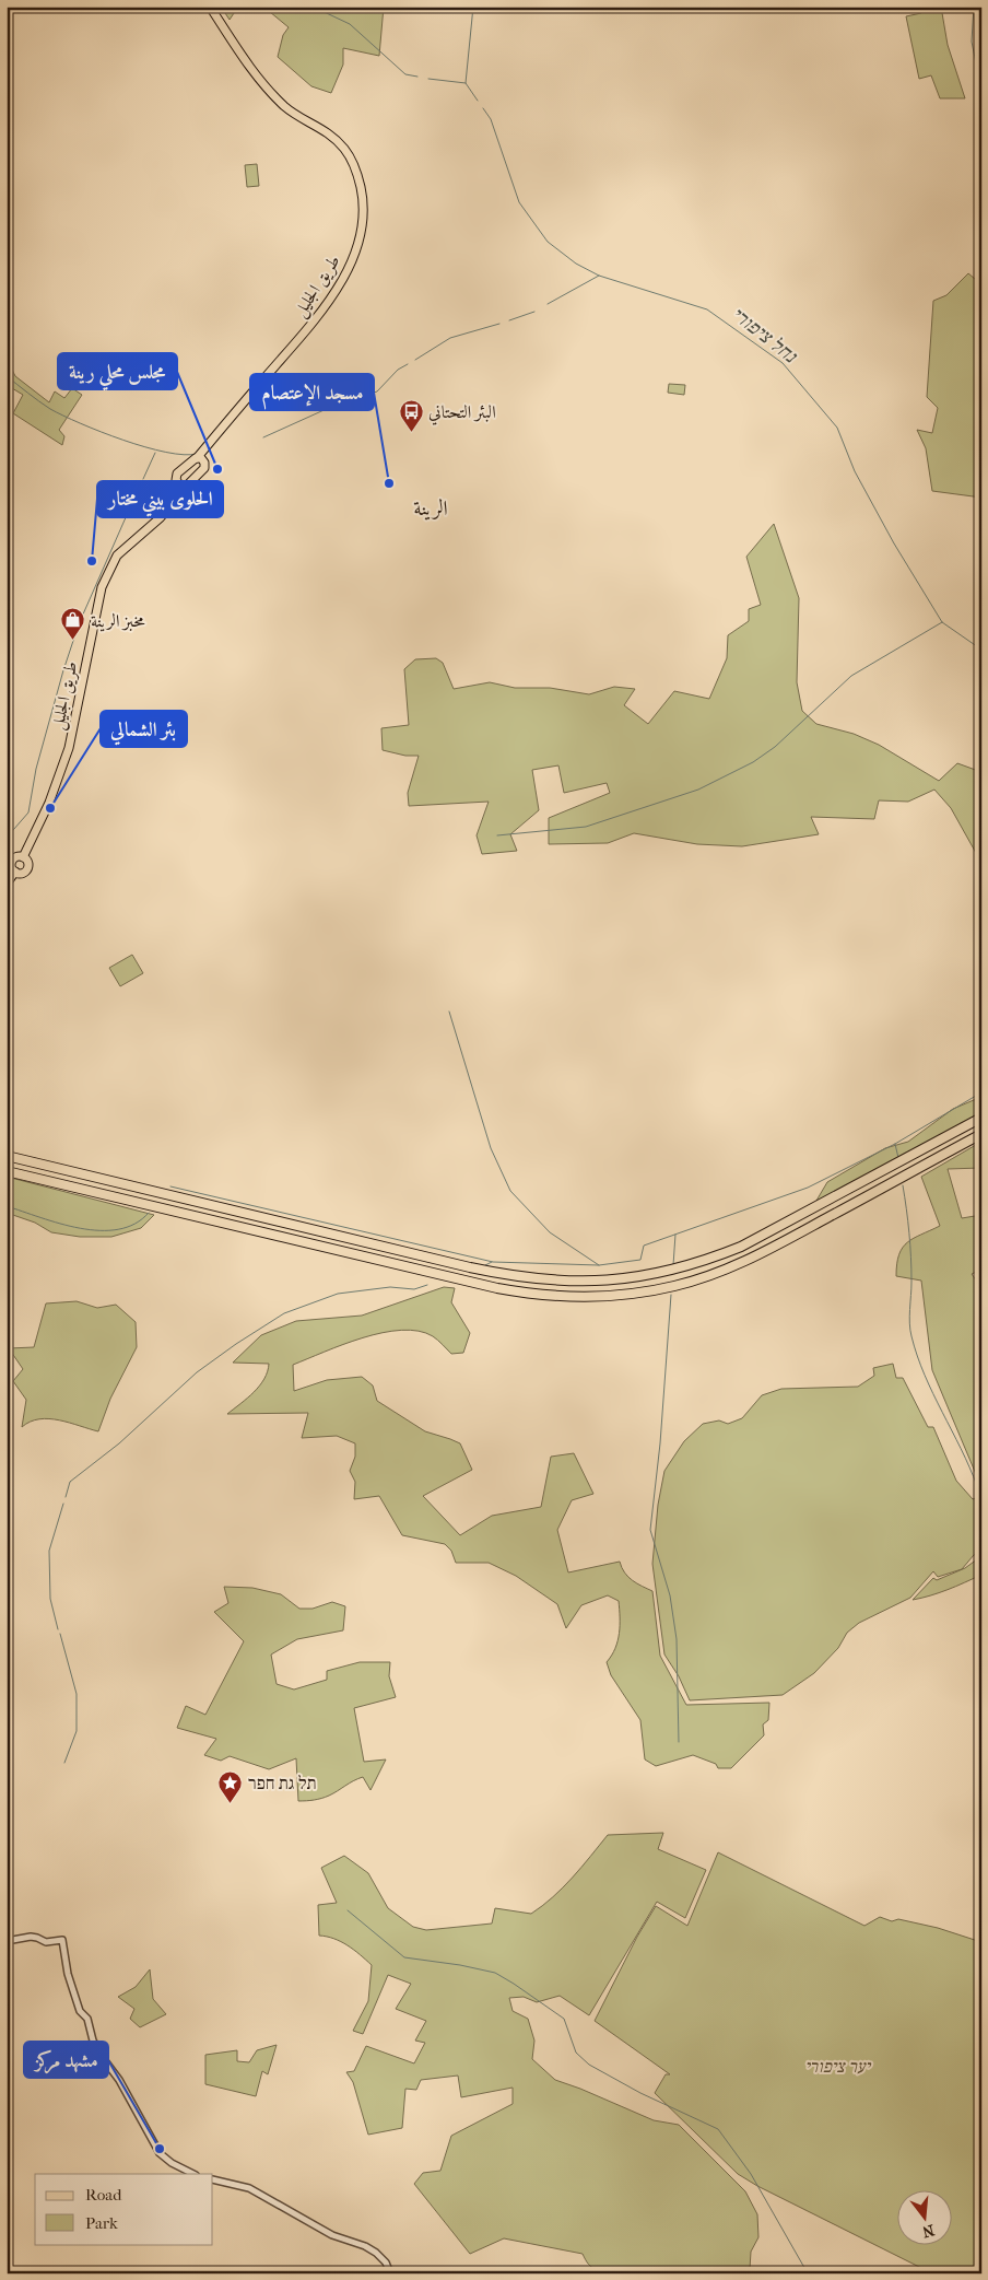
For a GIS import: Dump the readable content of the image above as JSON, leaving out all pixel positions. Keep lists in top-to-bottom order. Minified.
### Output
{"streets":{"main road":["طريق الجليل"]},"districts":["الرينة"],"water":["נחל ציפורי"],"parks":["יער ציפורי"],"places":{"bus stop":["البئر التحتاني"],"other":["مجلس محلي رينة","مسجد الإعتصام","الحلوى بيني مختار","بئر الشمالي","مشهد مركز"],"shop":["مخبز الرينة"],"place":["תל גת חפר"]},"legend":["Road","Park"],"north":"bottom"}
